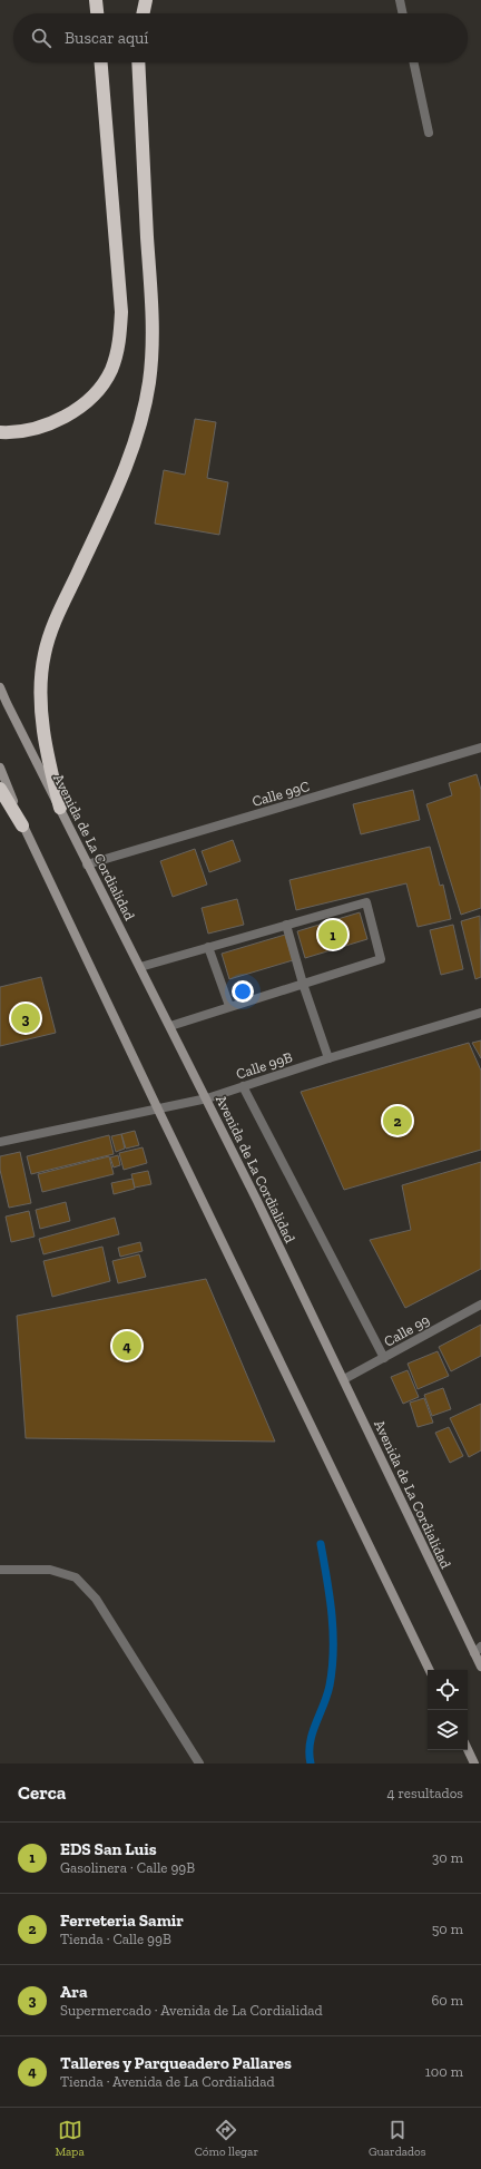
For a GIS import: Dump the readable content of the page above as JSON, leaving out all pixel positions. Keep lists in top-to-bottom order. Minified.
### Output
{"streets":{"main road":["Avenida de La Cordialidad"],"street":["Calle 99C","Calle 99B","Calle 99"]},"crossings":[["Calle 99C","Avenida de La Cordialidad"],["Avenida de La Cordialidad","Calle 99B"],["Avenida de La Cordialidad","Calle 99"]],"page":{"search":"Buscar aquí","pins":["1","3","2","4"],"heading":["Cerca","4 resultados"],"list":[{"mark":"1","name":"EDS San Luis","note":"Gasolinera · Calle 99B","value":"30 m"},{"mark":"2","name":"Ferreteria Samir","note":"Tienda · Calle 99B","value":"50 m"},{"mark":"3","name":"Ara","note":"Supermercado · Avenida de La Cordialidad","value":"60 m"},{"mark":"4","name":"Talleres y Parqueadero Pallares","note":"Tienda · Avenida de La Cordialidad","value":"100 m"}],"nav":["Mapa","Cómo llegar","Guardados"]}}
